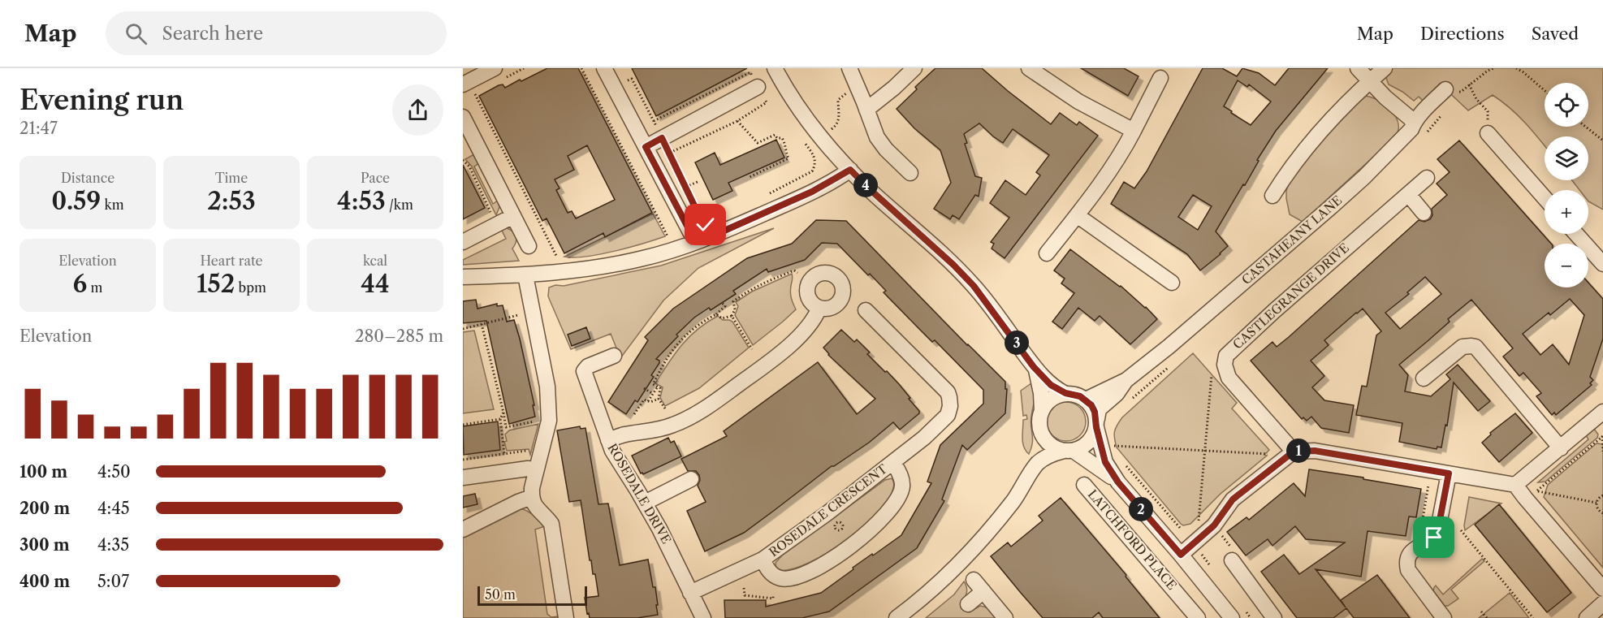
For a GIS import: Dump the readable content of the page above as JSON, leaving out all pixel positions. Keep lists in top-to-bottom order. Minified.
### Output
{"streets":{"street":["CASTAHEANY LANE","CASTLEGRANGE DRIVE","ROSEDALE DRIVE","ROSEDALE CRESCENT","LATCHFORD PLACE"]},"crossings":[["ROSEDALE DRIVE","ROSEDALE CRESCENT"]],"scale_bar":"50 m","page":{"header":"Map","search":"Search here","nav":["Map","Directions","Saved"],"heading":["Evening run","21:47"],"map_buttons":["+","−"],"stats":[["Distance","0.59 km"],["Time","2:53"],["Pace","4:53 /km"],["Elevation","6 m"],["Heart rate","152 bpm"],["kcal","44"]],"pins":["4","3","1","2"],"chart":["Elevation","280–285 m"],"list":[{"name":"100 m","note":"4:50"},{"name":"200 m","note":"4:45"},{"name":"300 m","note":"4:35"},{"name":"400 m","note":"5:07"}],"scale":"50 m"}}
